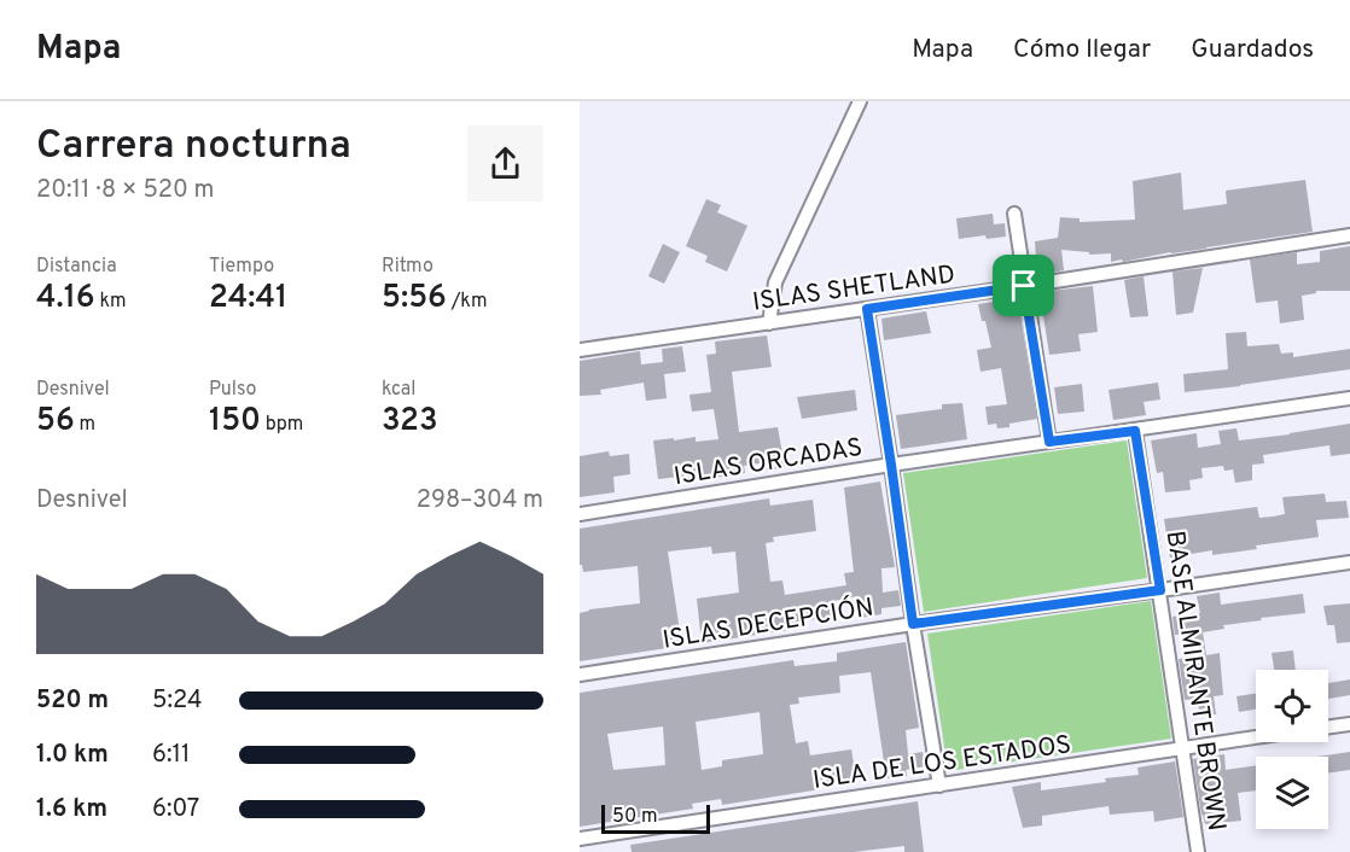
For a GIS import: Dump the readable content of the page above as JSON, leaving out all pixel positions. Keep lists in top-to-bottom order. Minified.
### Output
{"streets":{"street":["ISLAS SHETLAND","ISLAS ORCADAS","ISLAS DECEPCIÓN","BASE ALMIRANTE BROWN","ISLA DE LOS ESTADOS"]},"crossings":[["ISLAS ORCADAS","BASE ALMIRANTE BROWN"],["ISLAS DECEPCIÓN","BASE ALMIRANTE BROWN"],["BASE ALMIRANTE BROWN","ISLA DE LOS ESTADOS"]],"scale_bar":"50 m","page":{"header":"Mapa","nav":["Mapa","Cómo llegar","Guardados"],"heading":["Carrera nocturna","20:11 · 8 × 520 m"],"stats":[["Distancia","4.16 km"],["Tiempo","24:41"],["Ritmo","5:56 /km"],["Desnivel","56 m"],["Pulso","150 bpm"],["kcal","323"]],"chart":["Desnivel","298–304 m"],"list":[{"name":"520 m","note":"5:24"},{"name":"1.0 km","note":"6:11"},{"name":"1.6 km","note":"6:07"}],"scale":"50 m"}}
